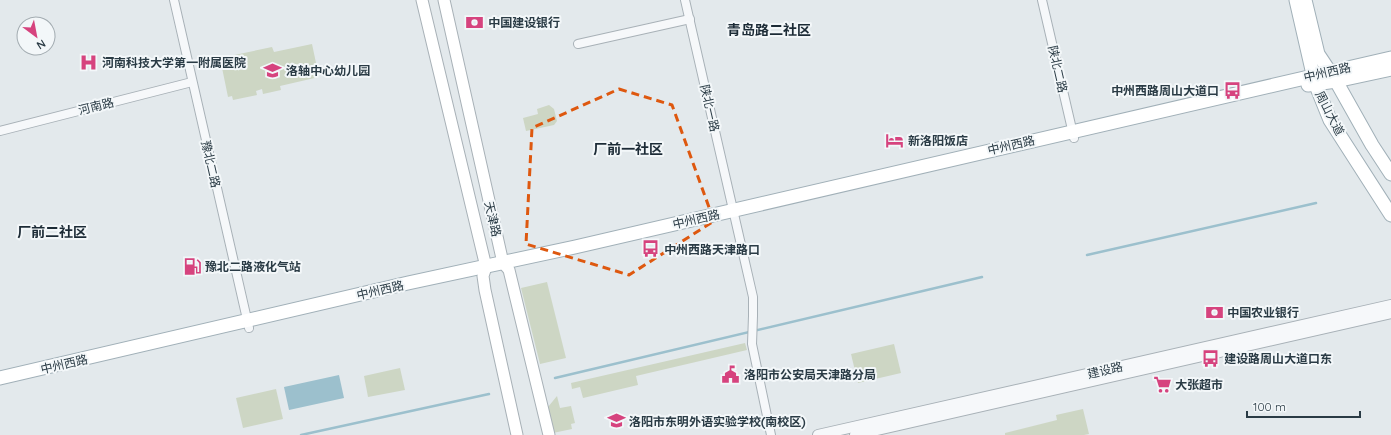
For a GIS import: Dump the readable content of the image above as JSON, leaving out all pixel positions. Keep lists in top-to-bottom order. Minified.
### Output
{"streets":{"main road":["中州西路","周山大道","天津路"],"street":["陕北二路","河南路","陕北一路","豫北二路","建设路"]},"crossings":[["陕北二路","中州西路"],["中州西路","陕北一路"],["中州西路","周山大道"],["中州西路","豫北二路"],["中州西路","天津路"],["河南路","豫北二路"]],"districts":["青岛路二社区","厂前一社区","厂前二社区"],"places":{"bank":["中国建设银行","中国农业银行"],"hospital":["河南科技大学第一附属医院"],"school or university":["洛轴中心幼儿园","洛阳市东明外语实验学校(南校区)"],"bus stop":["中州西路周山大道口","中州西路天津路口","建设路周山大道口东"],"hotel":["新洛阳饭店"],"fuel station":["豫北二路液化气站"],"public building":["洛阳市公安局天津路分局"],"supermarket":["大张超市"]},"scale_bar":"100 m","north":"bottom right"}
